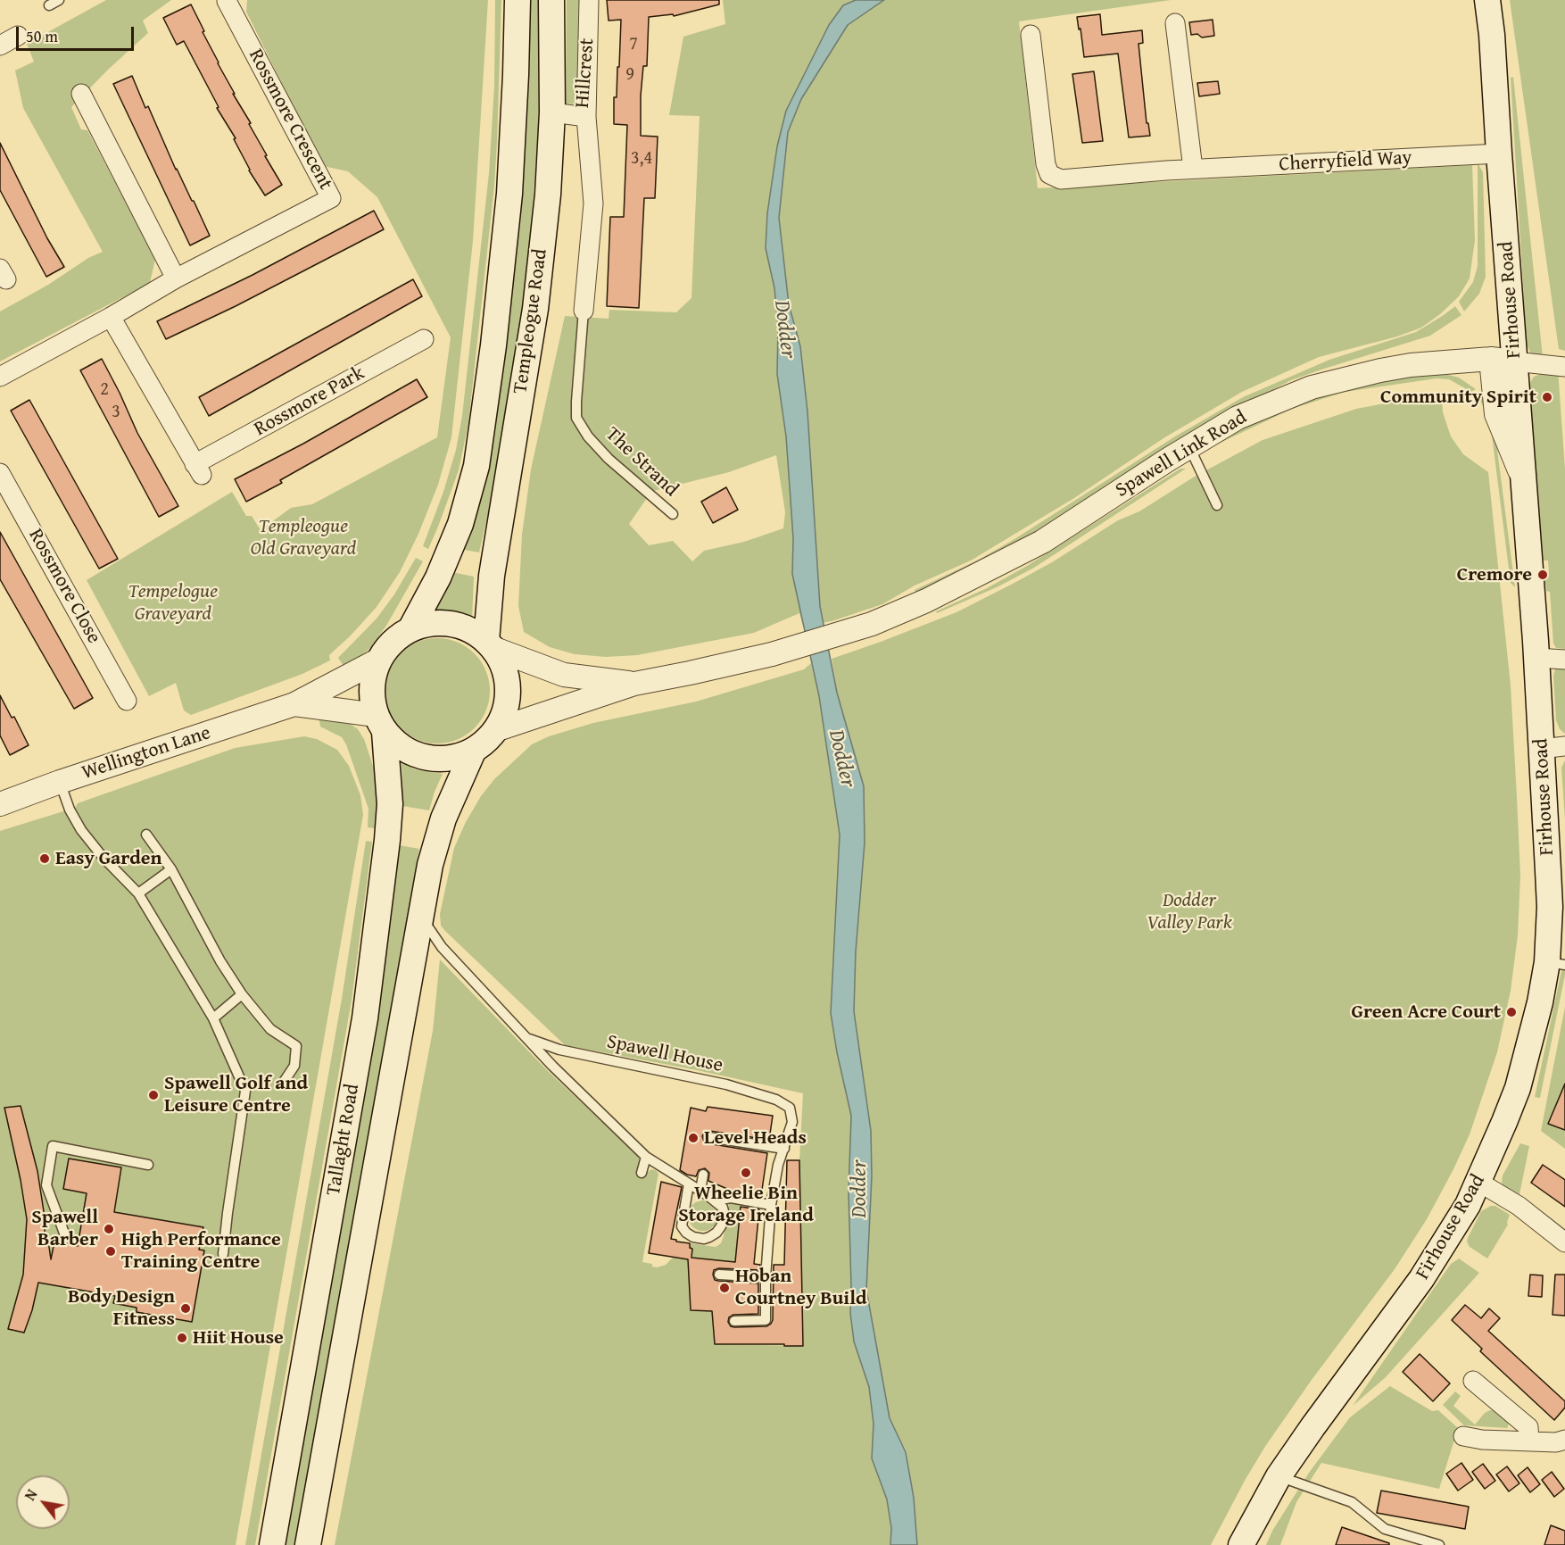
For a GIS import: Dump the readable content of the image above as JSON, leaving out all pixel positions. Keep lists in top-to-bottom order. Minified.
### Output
{"streets":{"main road":["Firhouse Road","Templeogue Road","Tallaght Road"],"street":["Hillcrest","Rossmore Crescent","Cherryfield Way","Rossmore Park","Spawell Link Road","Rossmore Close","Wellington Lane"],"lane":["The Strand","Spawell House"]},"crossings":[["Hillcrest","Templeogue Road"],["Rossmore Crescent","Rossmore Park"],["Cherryfield Way","Firhouse Road"],["Firhouse Road","Spawell Link Road"],["Templeogue Road","Wellington Lane"],["Templeogue Road","Tallaght Road"],["Wellington Lane","Tallaght Road"],["Spawell House","Tallaght Road"]],"water":["Dodder"],"parks":["Templeogue Old Graveyard","Tempelogue Graveyard","Dodder Valley Park"],"places":["Community Spirit","Cremore","Easy Garden","Green Acre Court","Spawell Golf and Leisure Centre","Level Heads","Wheelie Bin Storage Ireland","Spawell Barber","High Performance Training Centre","Hoban Courtney Build","Body Design Fitness","Hiit House"],"house_numbers":["7","9","3,4","2","3"],"scale_bar":"50 m","north":"top left"}
